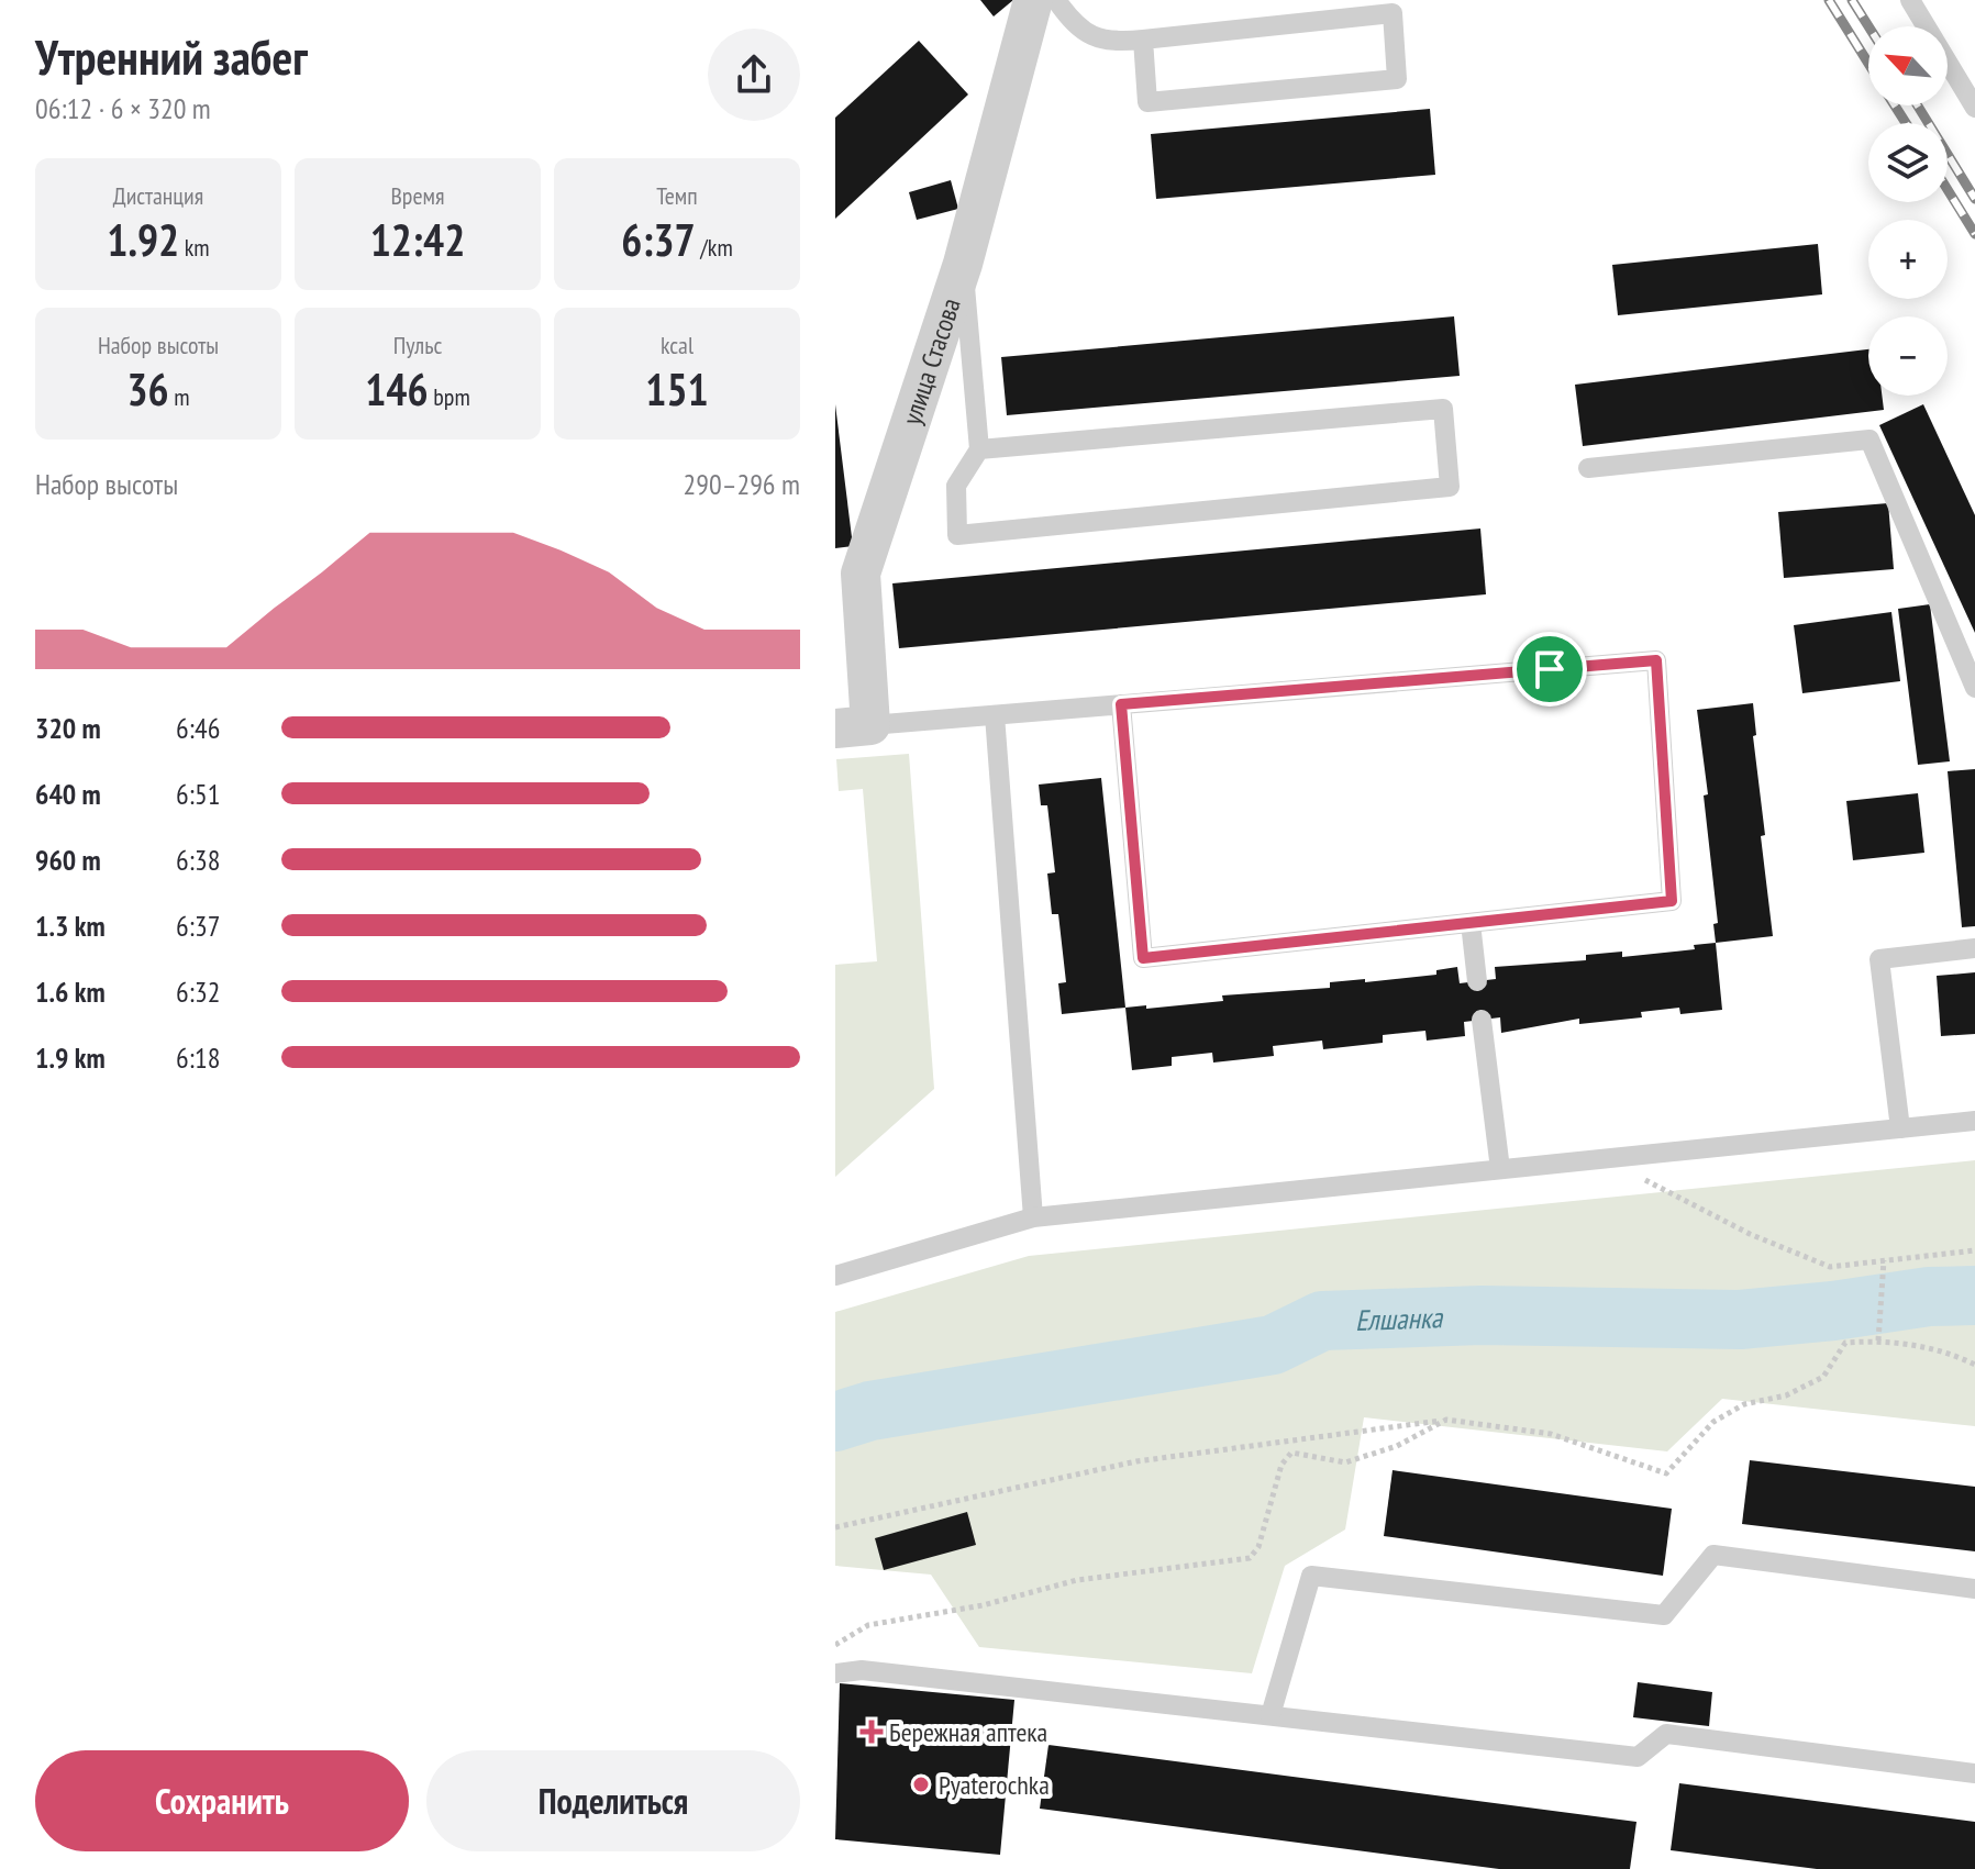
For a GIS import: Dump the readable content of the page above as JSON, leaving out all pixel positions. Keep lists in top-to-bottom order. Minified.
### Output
{"streets":{"street":["улица Стасова"]},"water":["Елшанка"],"places":{"health":["Бережная аптека"],"other":["Pyaterochka"]},"north":"top left","page":{"heading":["Утренний забег","06:12 · 6 × 320 m"],"map_buttons":["+","−"],"stats":[["Дистанция","1.92 km"],["Время","12:42"],["Темп","6:37 /km"],["Набор высоты","36 m"],["Пульс","146 bpm"],["kcal","151"]],"chart":["Набор высоты","290–296 m"],"list":[{"name":"320 m","note":"6:46"},{"name":"640 m","note":"6:51"},{"name":"960 m","note":"6:38"},{"name":"1.3 km","note":"6:37"},{"name":"1.6 km","note":"6:32"},{"name":"1.9 km","note":"6:18"}],"buttons":["Сохранить","Поделиться"]}}
